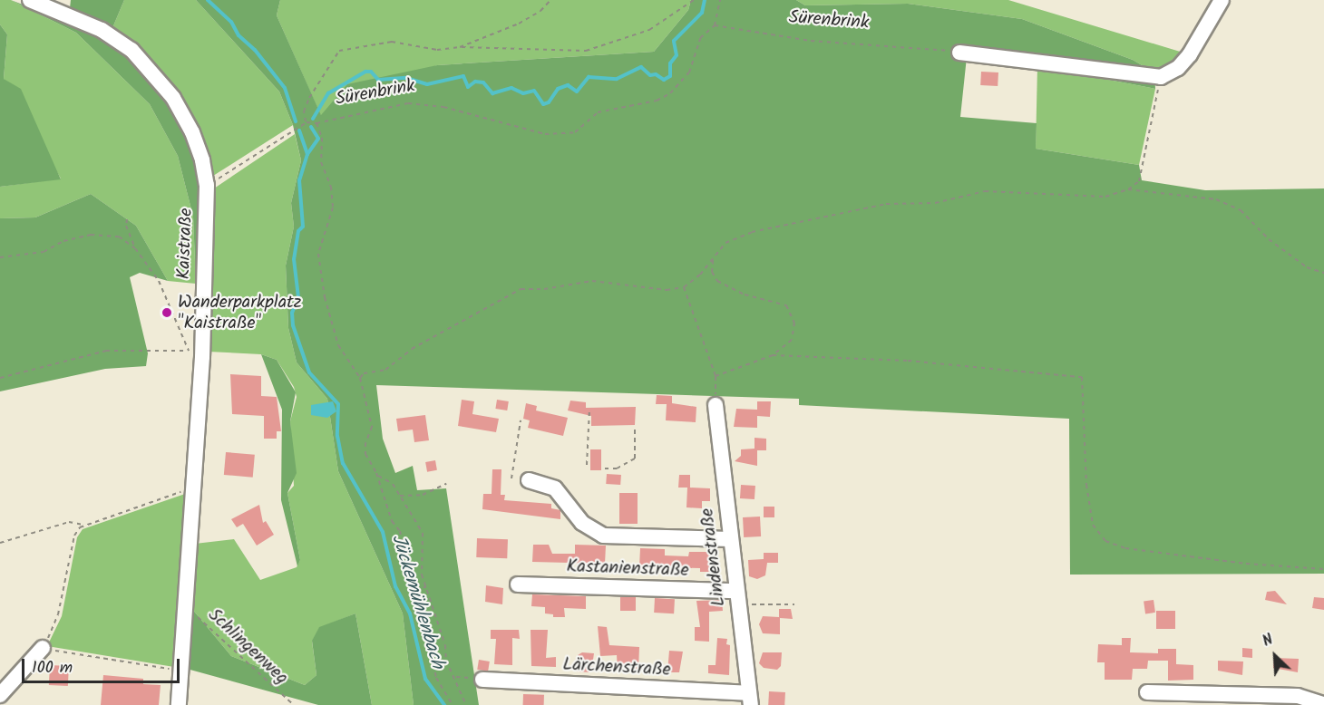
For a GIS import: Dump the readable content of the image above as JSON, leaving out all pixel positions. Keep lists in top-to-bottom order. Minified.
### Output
{"streets":{"street":["Kaistraße","Lindenstraße","Kastanienstraße","Lärchenstraße"],"path":["Sürenbrink","Schlingenweg"]},"crossings":[["Kaistraße","Schlingenweg"],["Lindenstraße","Kastanienstraße"],["Lindenstraße","Lärchenstraße"]],"water":["Jückemühlenbach"],"places":["Wanderparkplatz \"Kaistraße\""],"scale_bar":"100 m","north":"top left"}
